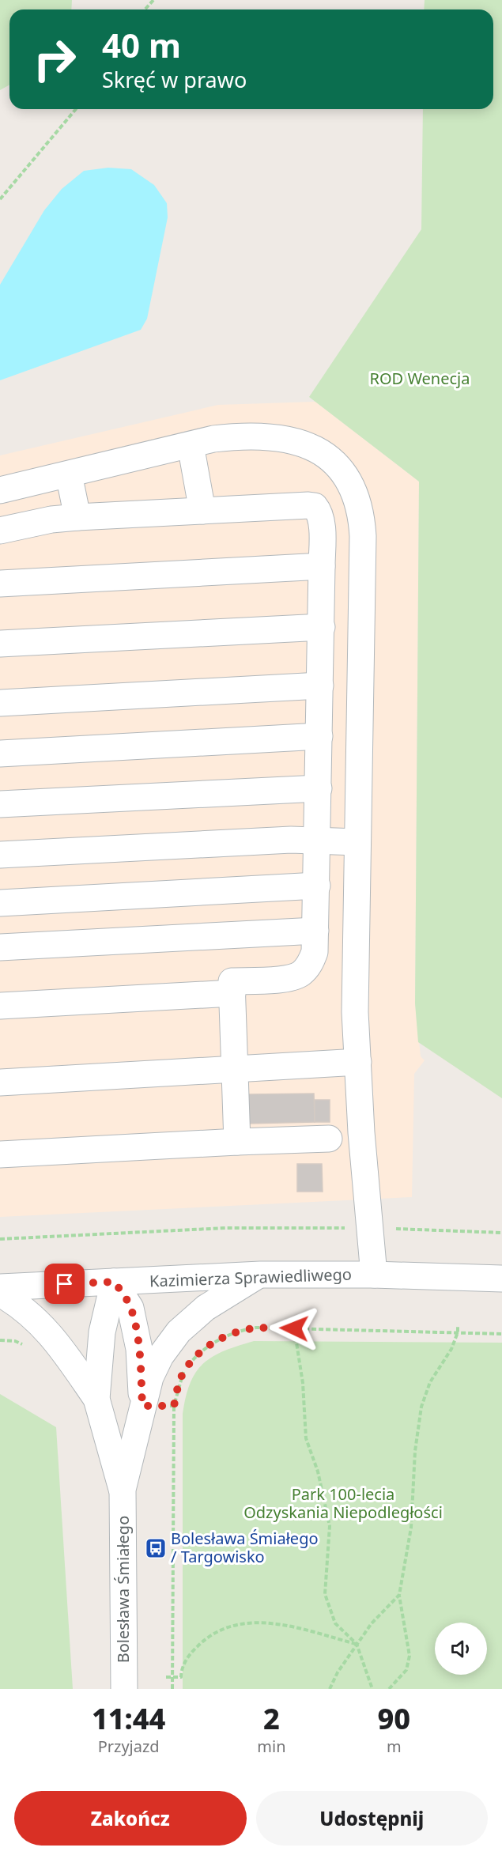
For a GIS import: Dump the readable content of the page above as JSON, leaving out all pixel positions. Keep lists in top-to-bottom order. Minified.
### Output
{"streets":{"street":["Kazimierza Sprawiedliwego","Bolesława Śmiałego"]},"crossings":[["Kazimierza Sprawiedliwego","Bolesława Śmiałego"]],"parks":["ROD Wenecja","Park 100-lecia Odzyskania Niepodległości"],"places":{"bus stop":["Bolesława Śmiałego / Targowisko"]},"page":{"turn":["40 m","Skręć w prawo"],"eta":["11:44","Przyjazd","2","min","90","m"],"buttons":["Zakończ","Udostępnij"]}}
